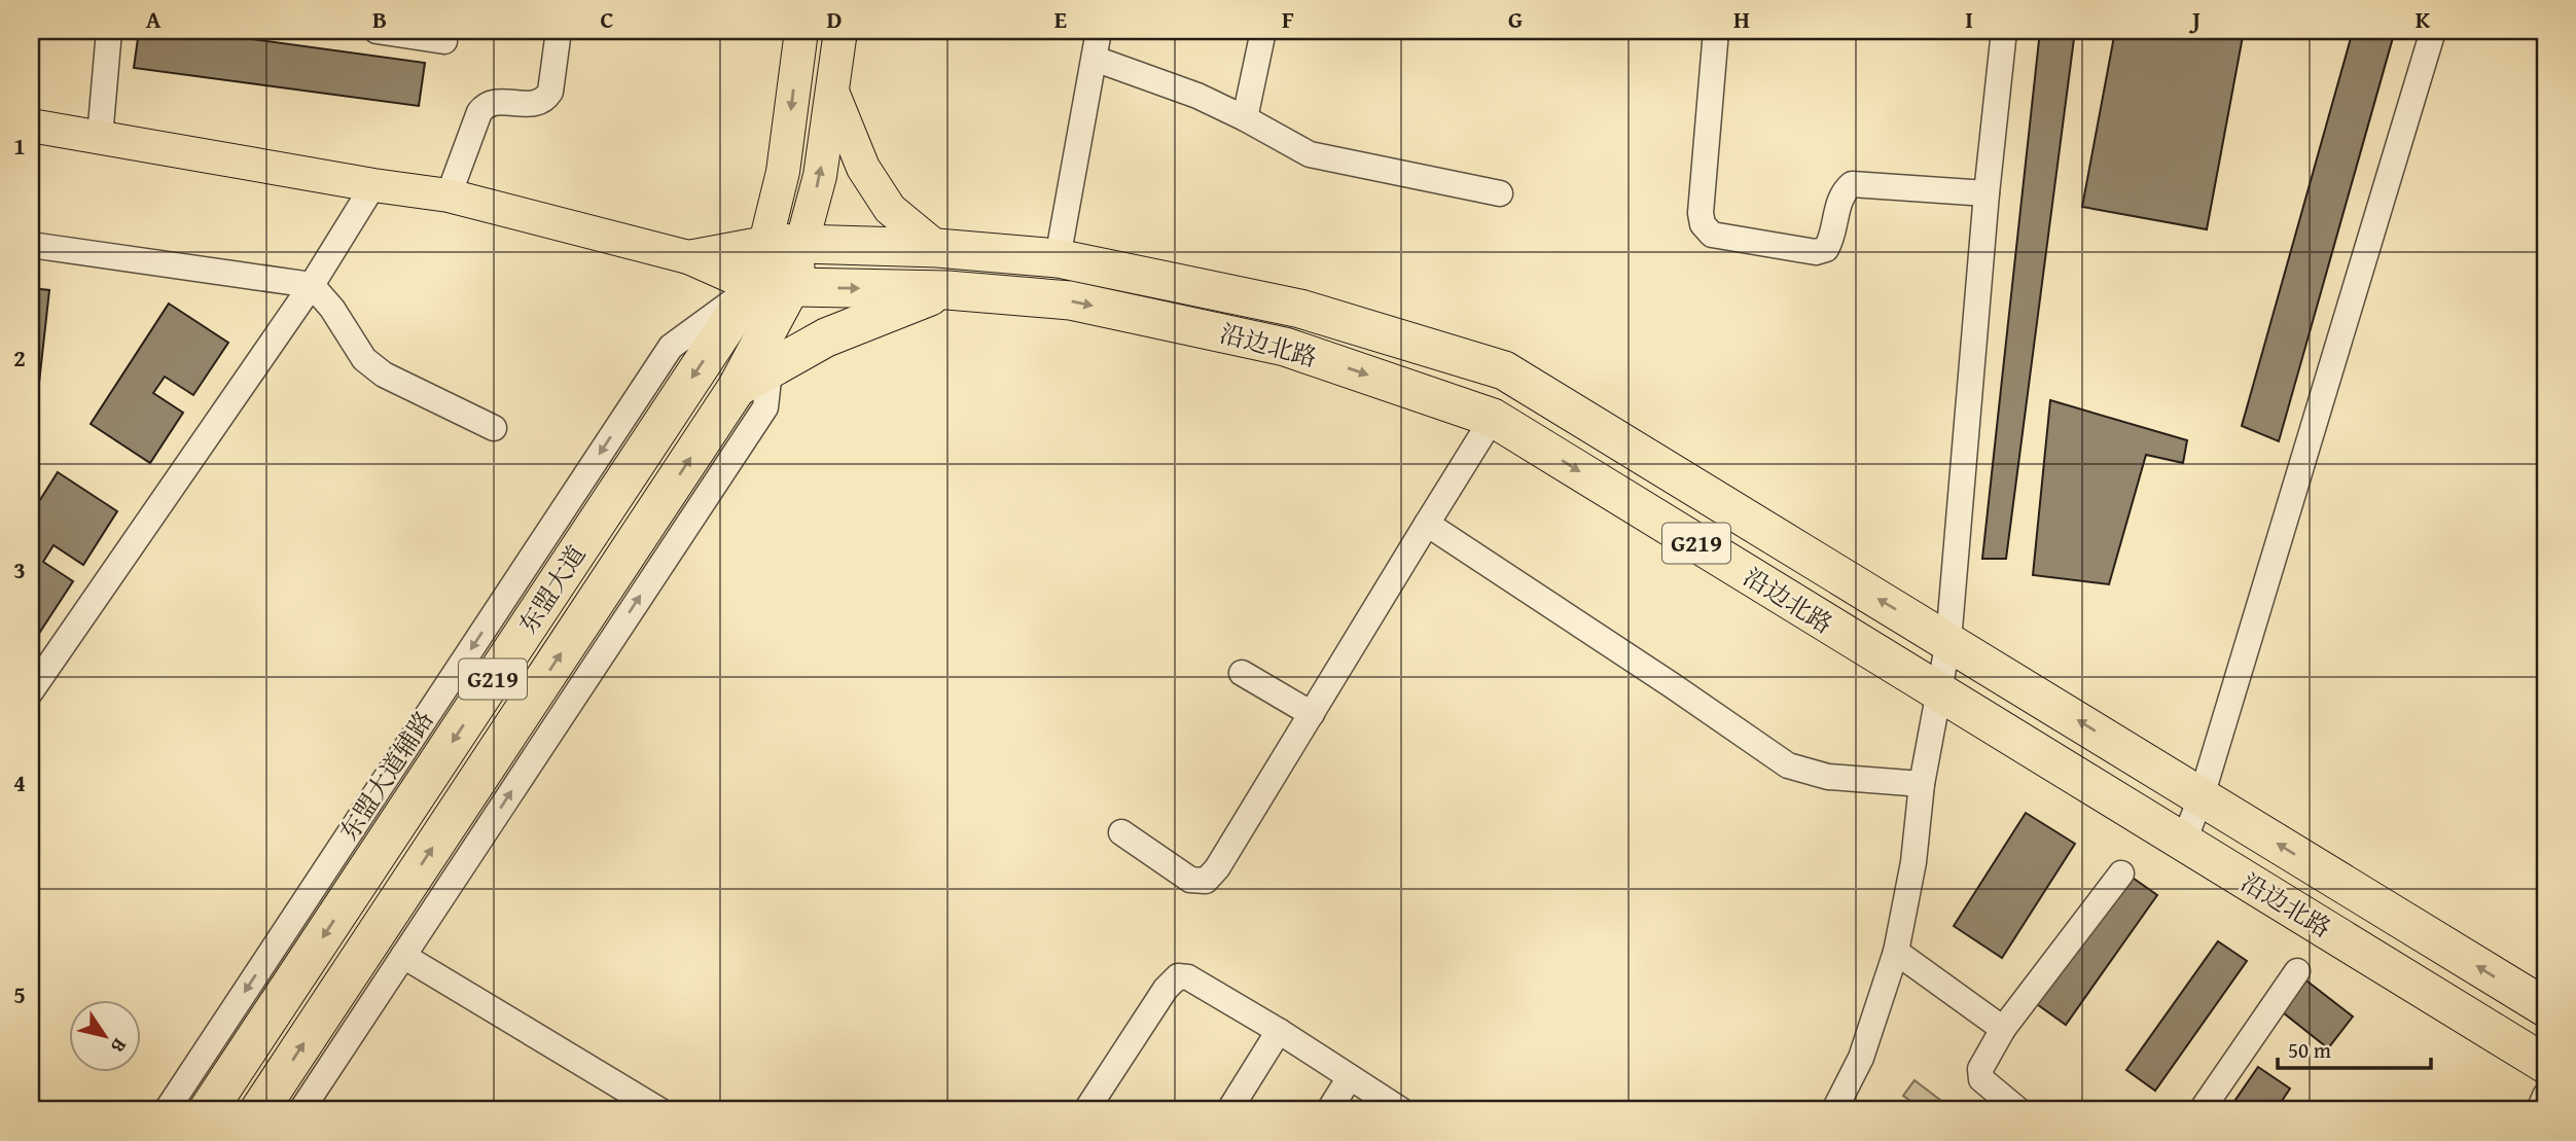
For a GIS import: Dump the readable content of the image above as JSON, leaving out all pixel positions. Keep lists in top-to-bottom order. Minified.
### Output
{"streets":{"highway":["沿边北路","G219","东盟大道"],"street":["东盟大道辅路"]},"crossings":[["沿边北路","东盟大道"],["沿边北路","东盟大道辅路"],["东盟大道","东盟大道辅路"]],"scale_bar":"50 m","north":"bottom right","grid":{"columns":["A","B","C","D","E","F","G","H","I","J","K"],"rows":["1","2","3","4","5"]}}
